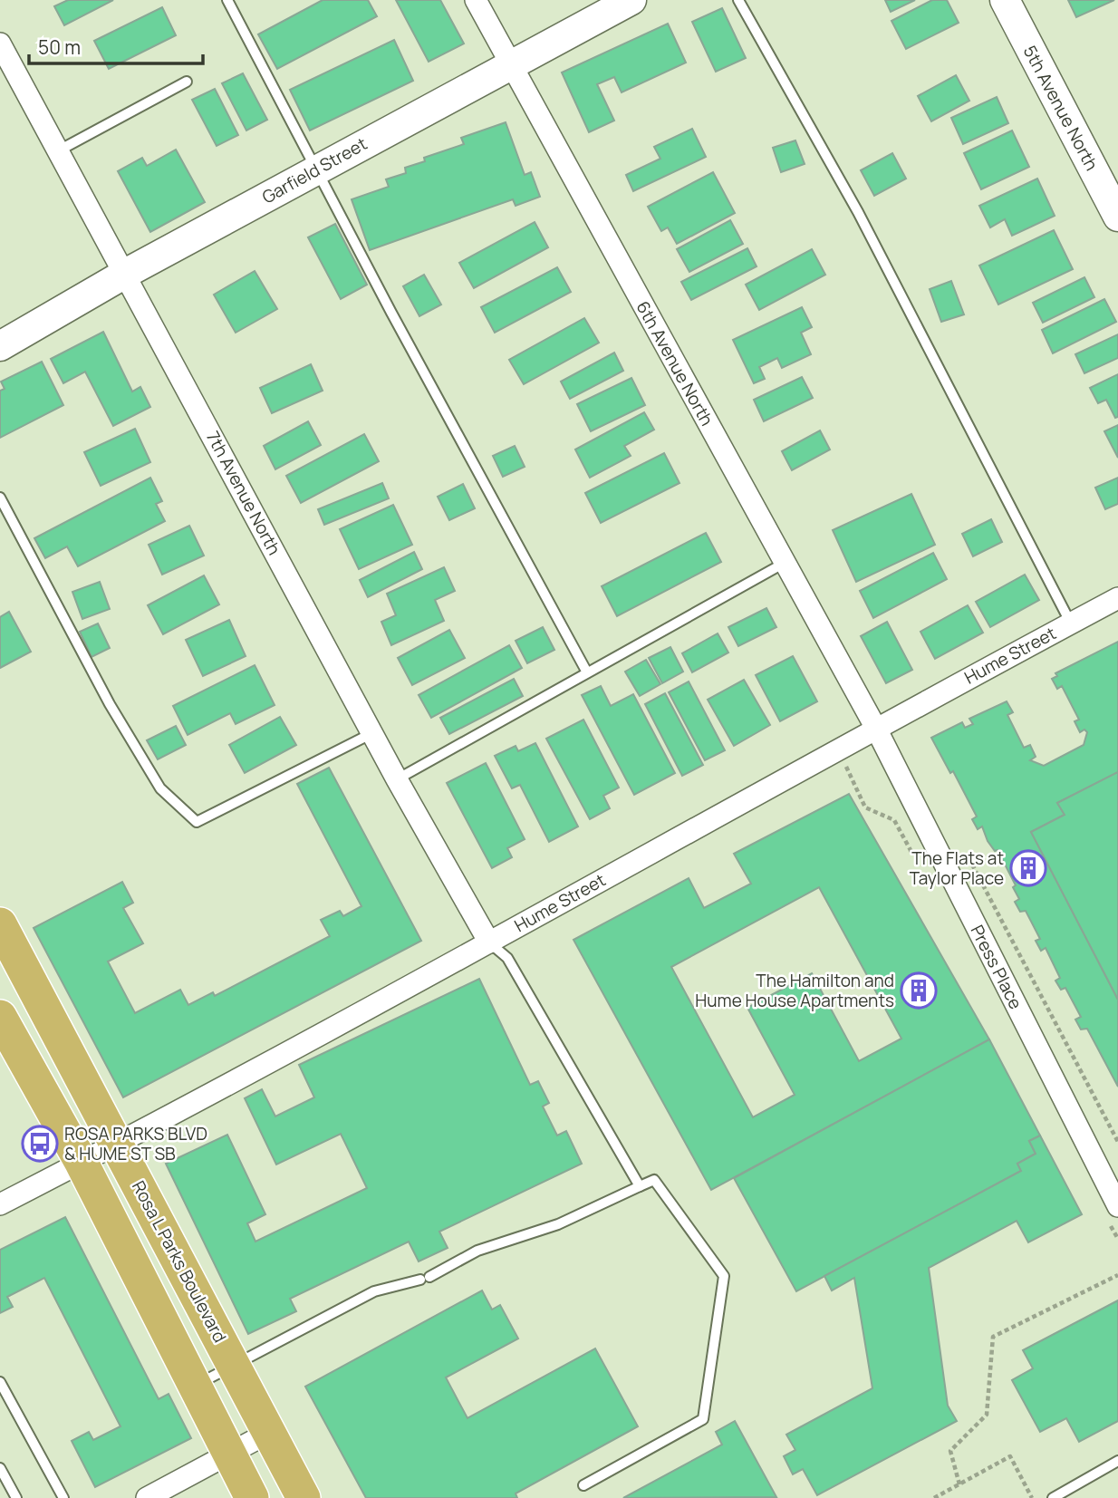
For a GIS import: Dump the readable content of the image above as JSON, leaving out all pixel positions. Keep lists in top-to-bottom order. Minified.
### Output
{"streets":{"main road":["Rosa L Parks Boulevard"],"street":["5th Avenue North","Garfield Street","6th Avenue North","7th Avenue North","Hume Street","Press Place"]},"crossings":[["Garfield Street","6th Avenue North"],["Garfield Street","7th Avenue North"],["6th Avenue North","Hume Street"],["6th Avenue North","Press Place"],["7th Avenue North","Hume Street"],["Hume Street","Press Place"],["Hume Street","Rosa L Parks Boulevard"]],"places":{"building":["The Flats at Taylor Place","The Hamilton and Hume House Apartments"],"bus stop":["ROSA PARKS BLVD & HUME ST SB"]},"scale_bar":"50 m"}
